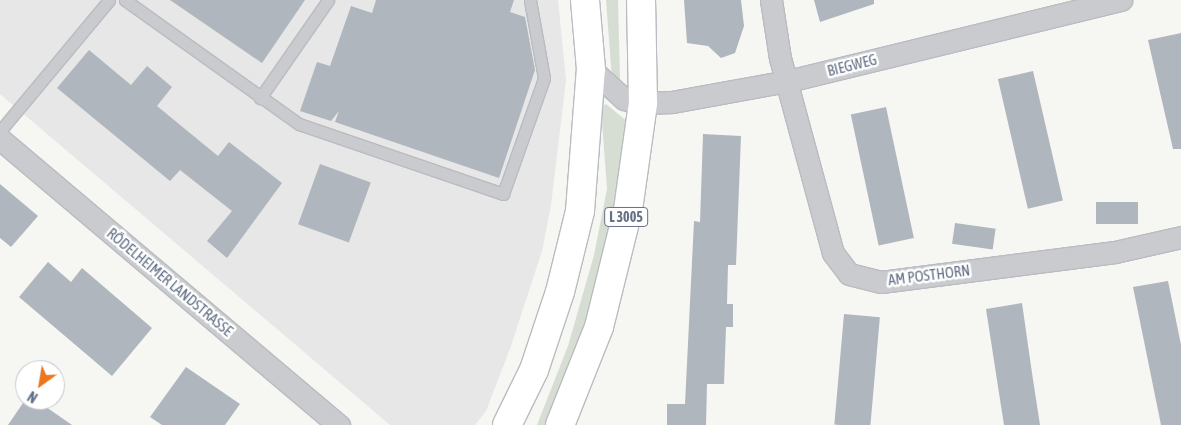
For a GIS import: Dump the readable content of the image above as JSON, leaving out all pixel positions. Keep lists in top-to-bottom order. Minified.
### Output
{"streets":{"main road":["L 3005"],"street":["BIEGWEG","AM POSTHORN","RÖDELHEIMER LANDSTRASSE"]},"crossings":[["BIEGWEG","L 3005"],["BIEGWEG","AM POSTHORN"]],"north":"bottom left"}
